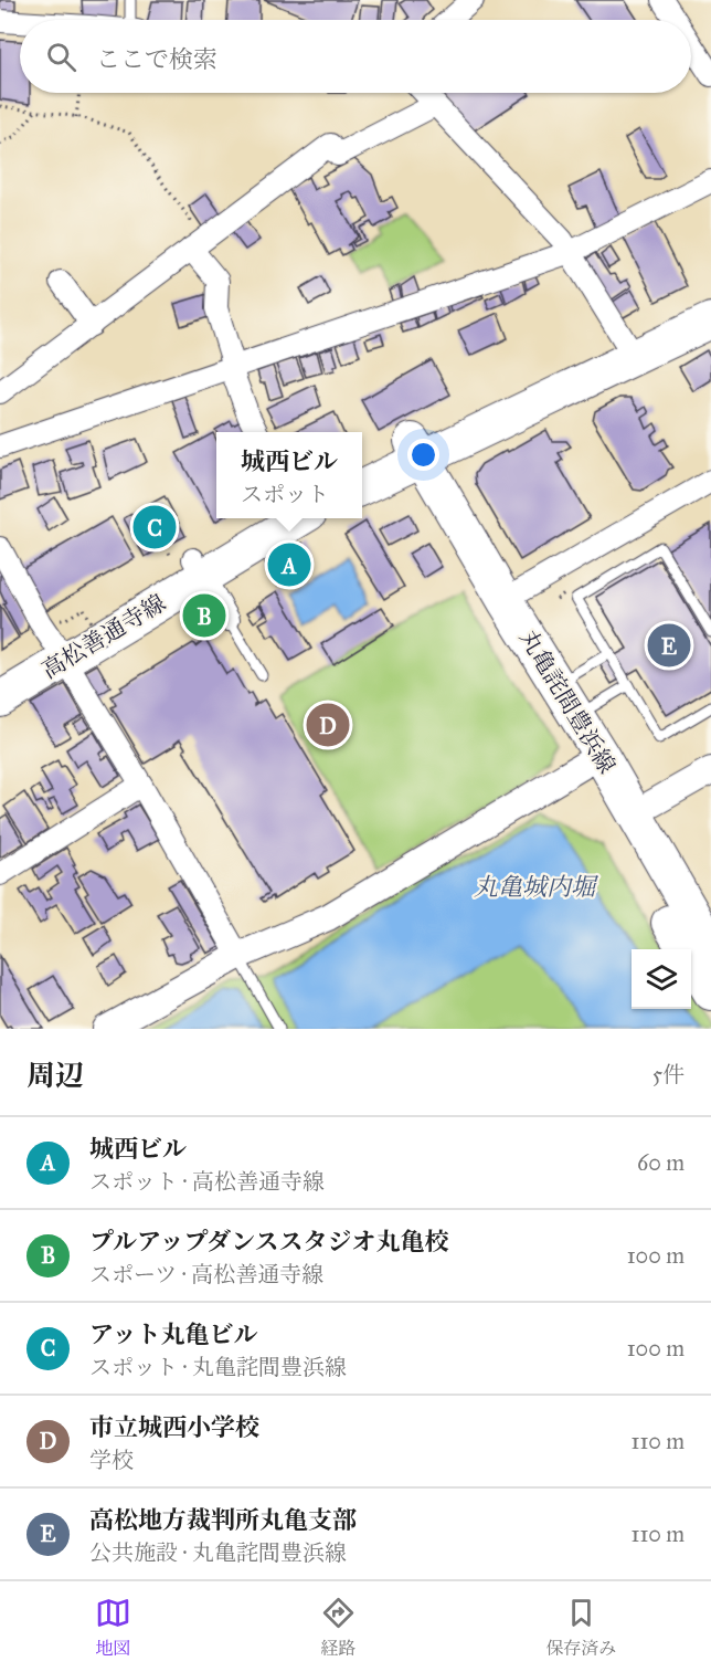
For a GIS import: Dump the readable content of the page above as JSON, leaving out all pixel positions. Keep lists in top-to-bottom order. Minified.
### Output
{"streets":{"main road":["高松善通寺線","丸亀詫間豊浜線"]},"water":["丸亀城内堀"],"page":{"search":"ここで検索","popup":["城西ビル","スポット"],"pins":["C","A","B","E","D"],"heading":["周辺","5件"],"list":[{"mark":"A","name":"城西ビル","note":"スポット · 高松善通寺線","value":"60 m"},{"mark":"B","name":"プルアップダンススタジオ丸亀校","note":"スポーツ · 高松善通寺線","value":"100 m"},{"mark":"C","name":"アット丸亀ビル","note":"スポット · 丸亀詫間豊浜線","value":"100 m"},{"mark":"D","name":"市立城西小学校","note":"学校","value":"110 m"},{"mark":"E","name":"高松地方裁判所丸亀支部","note":"公共施設 · 丸亀詫間豊浜線","value":"110 m"}],"nav":["地図","経路","保存済み"]}}
